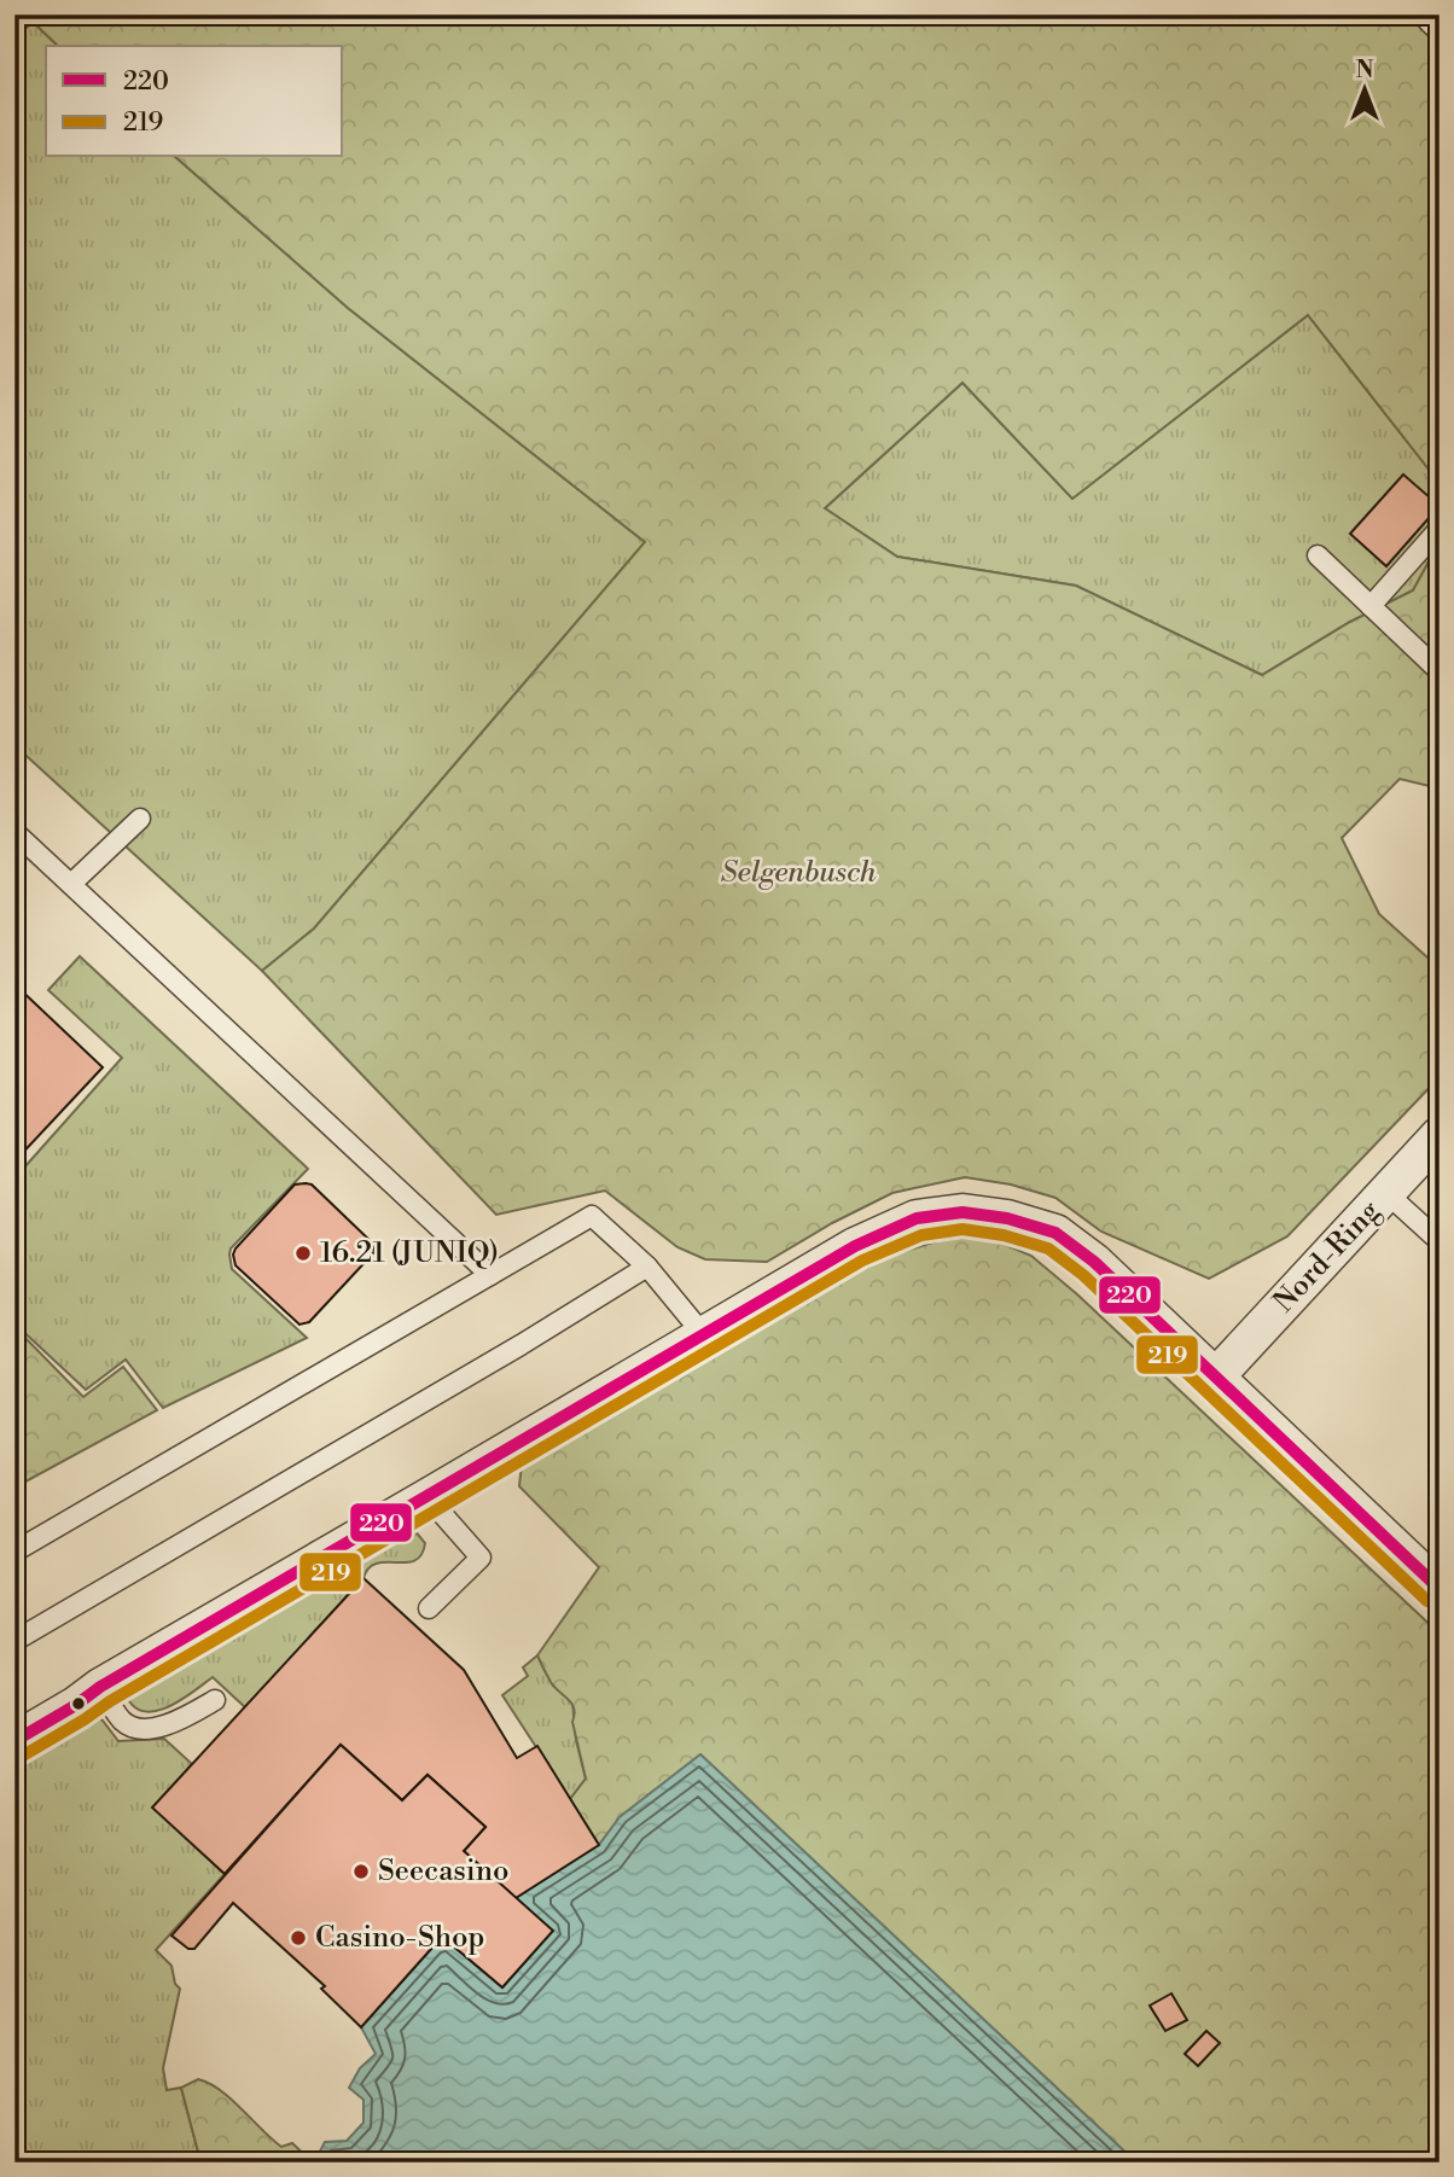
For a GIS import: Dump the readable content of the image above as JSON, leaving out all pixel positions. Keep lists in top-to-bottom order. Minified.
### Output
{"streets":{"street":["Nord-Ring"]},"parks":["Selgenbusch"],"places":["16.21 (JUNIQ)","Seecasino","Casino-Shop"],"lines":["transit line 220","transit line 219"],"legend":["220","219"],"north":"top"}
